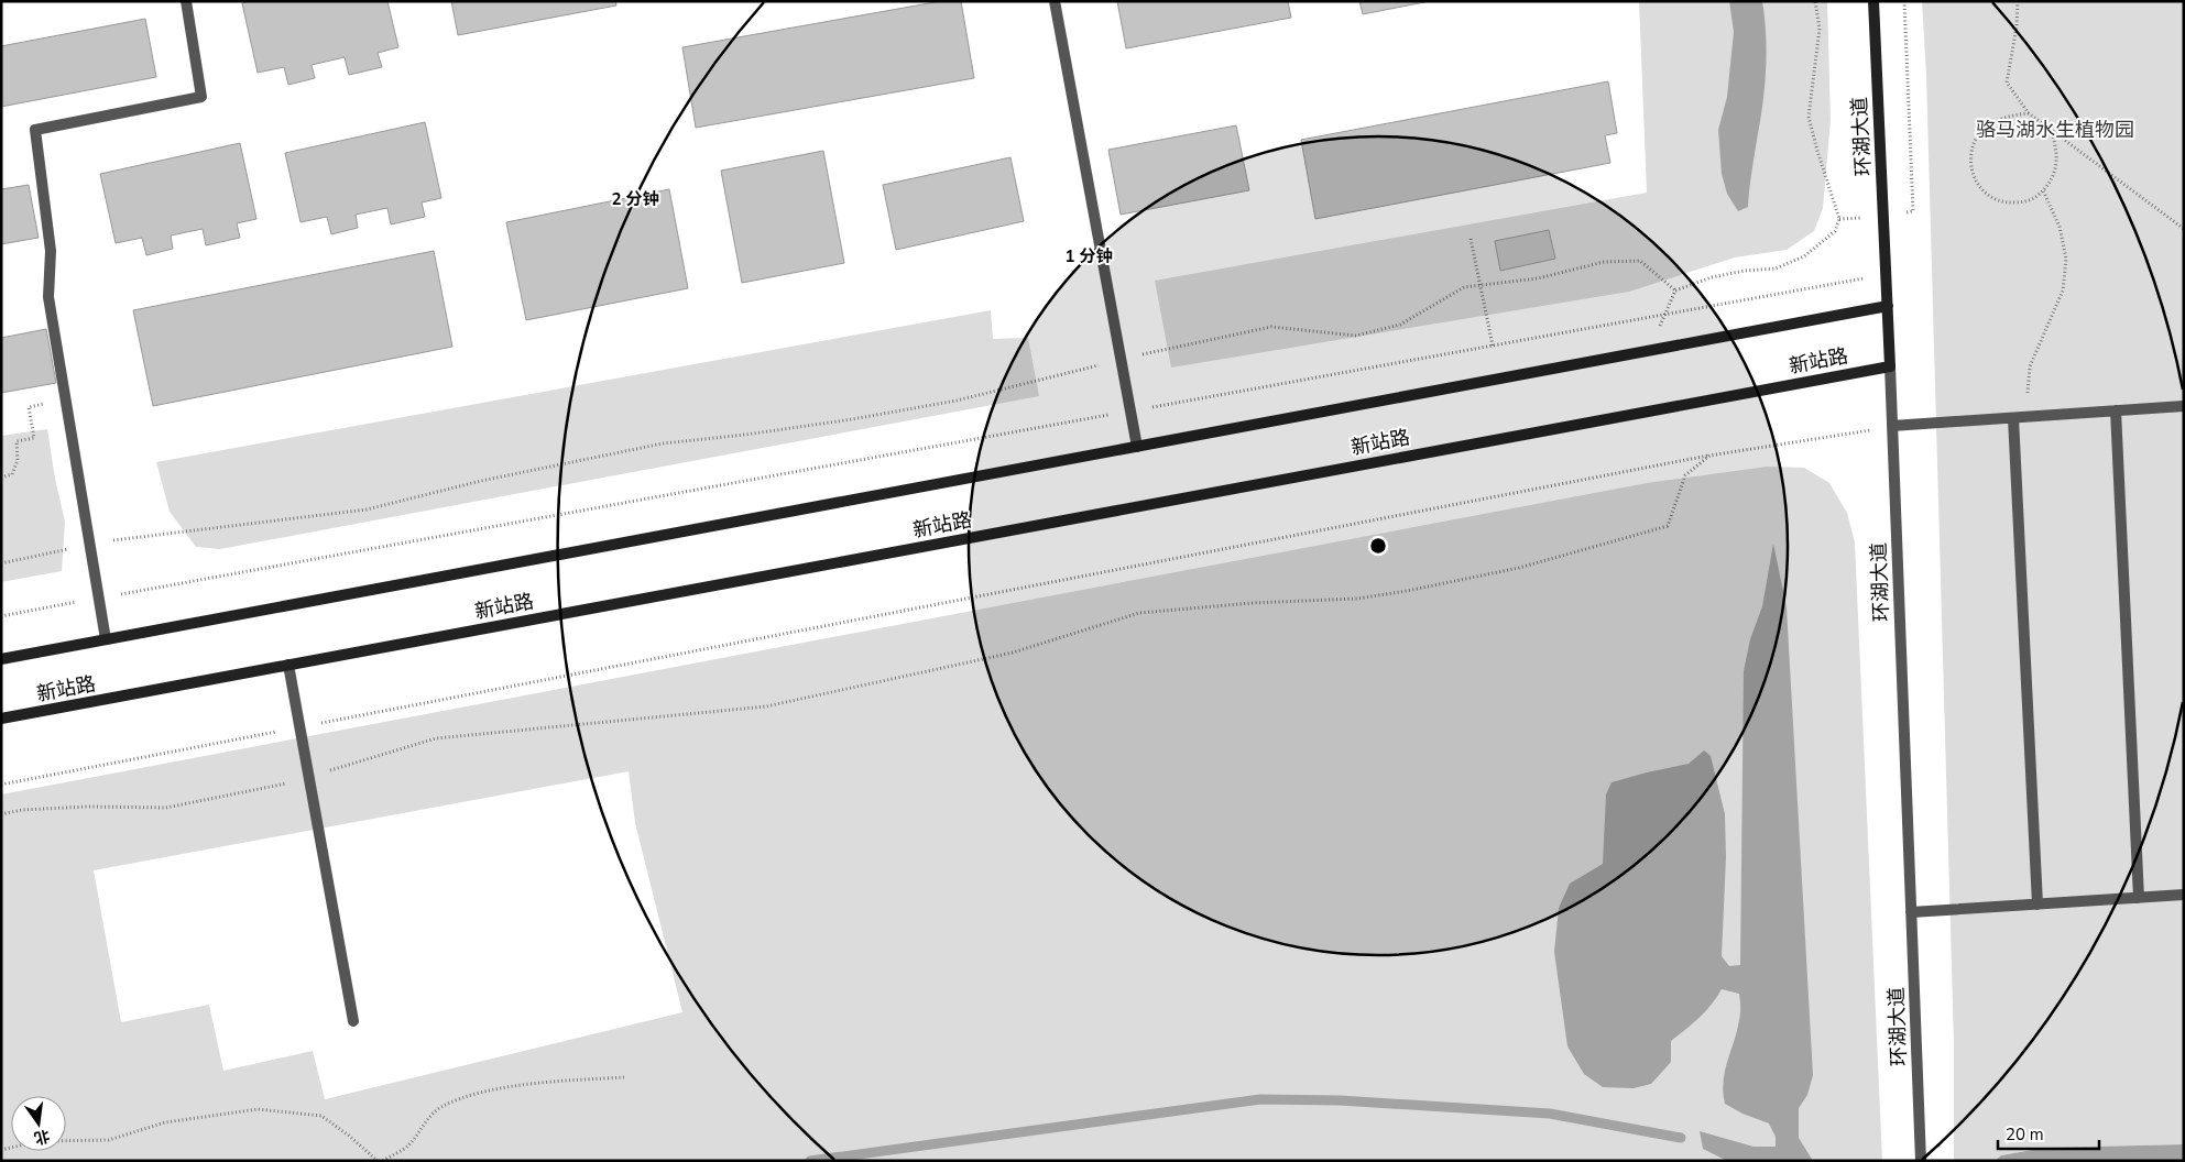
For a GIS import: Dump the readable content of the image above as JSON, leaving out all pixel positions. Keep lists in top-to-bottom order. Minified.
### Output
{"streets":{"street":["环湖大道","新站路"]},"crossings":[["环湖大道","新站路"]],"parks":["骆马湖水生植物园"],"scale_bar":"20 m","north":"bottom","rings":["2 分钟","1 分钟"]}
